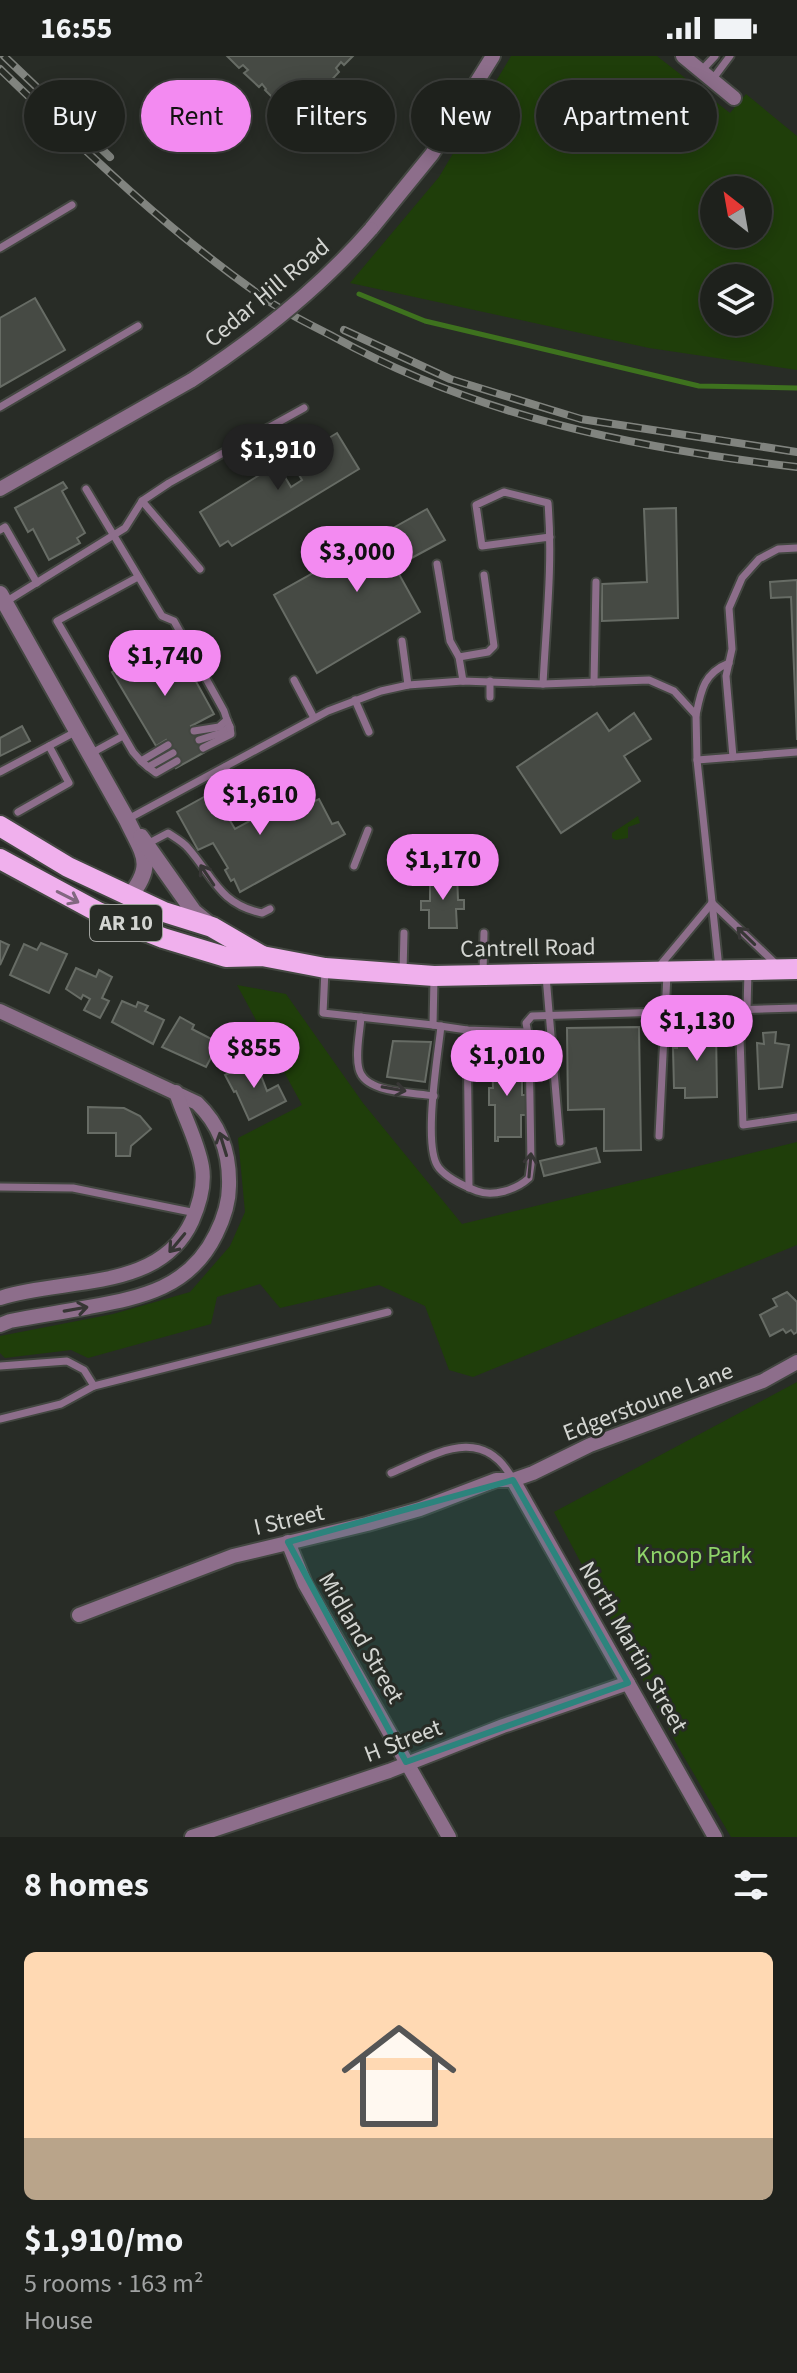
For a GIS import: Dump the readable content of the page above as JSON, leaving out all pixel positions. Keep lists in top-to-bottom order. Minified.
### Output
{"streets":{"main road":["AR 10","Cantrell Road"],"street":["Cedar Hill Road","Edgerstoune Lane","I Street","Midland Street","North Martin Street","H Street"]},"crossings":[["Edgerstoune Lane","I Street"],["Edgerstoune Lane","North Martin Street"],["I Street","Midland Street"],["I Street","North Martin Street"],["Midland Street","H Street"],["North Martin Street","H Street"]],"parks":["Knoop Park"],"north":"top left","page":{"status":"16:55","chip":["Buy","Rent","Filters","New","Apartment"],"price":["$1,910","$3,000","$1,740","$1,610","$1,170","$1,130","$855","$1,010"],"heading":"8 homes","list":[{"name":"$1,910/mo","note":"5 rooms · 163 m² · House"}]}}
